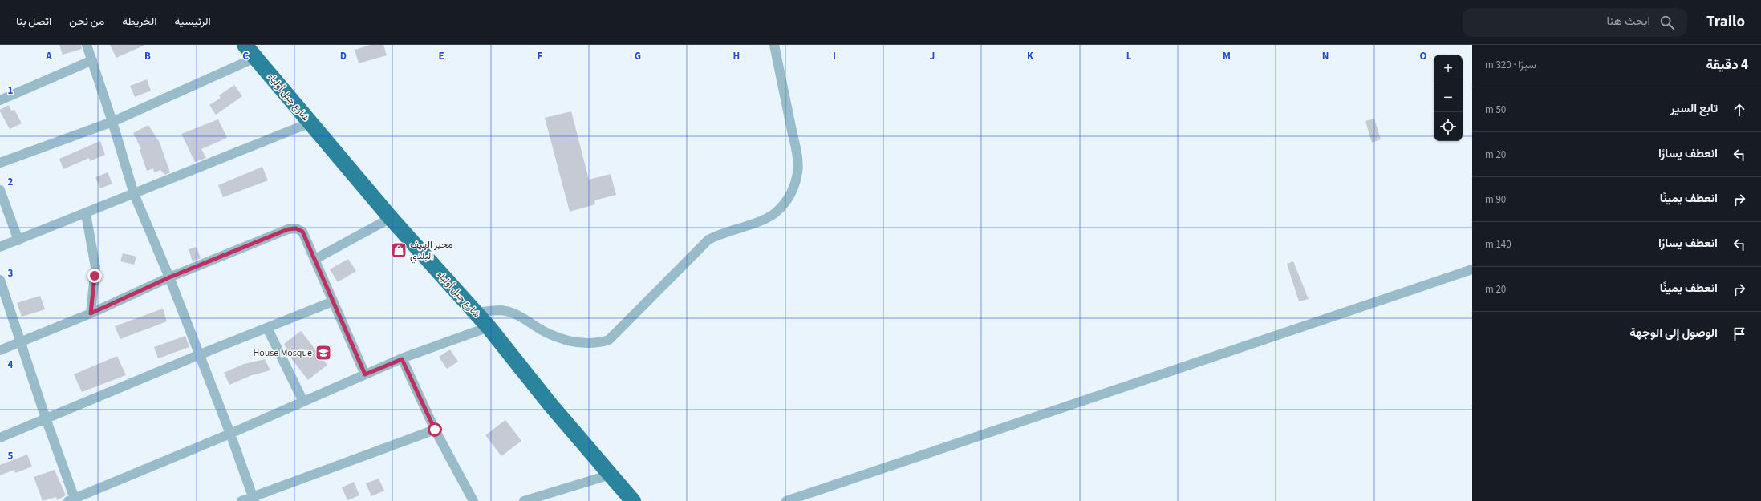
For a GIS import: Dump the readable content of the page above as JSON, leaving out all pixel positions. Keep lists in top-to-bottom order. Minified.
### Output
{"streets":{"highway":["شارع جبل أولياء"]},"places":{"shop":["مخبز الهيف البلدي"],"school or university":["House Mosque"]},"page":{"header":"Trailo","search":"ابحث هنا","nav":["الرئيسية","الخريطة","من نحن","اتصل بنا"],"heading":["4 دقيقة","سيرًا · 320 m"],"map_buttons":["+","−"],"list":[["تابع السير","50 m"],["انعطف يسارًا","20 m"],["انعطف يمينًا","90 m"],["انعطف يسارًا","140 m"],["انعطف يمينًا","20 m"],"الوصول إلى الوجهة"]},"grid":{"columns":["A","B","C","D","E","F","G","H","I","J","K","L","M","N","O"],"rows":["1","2","3","4","5"]}}
